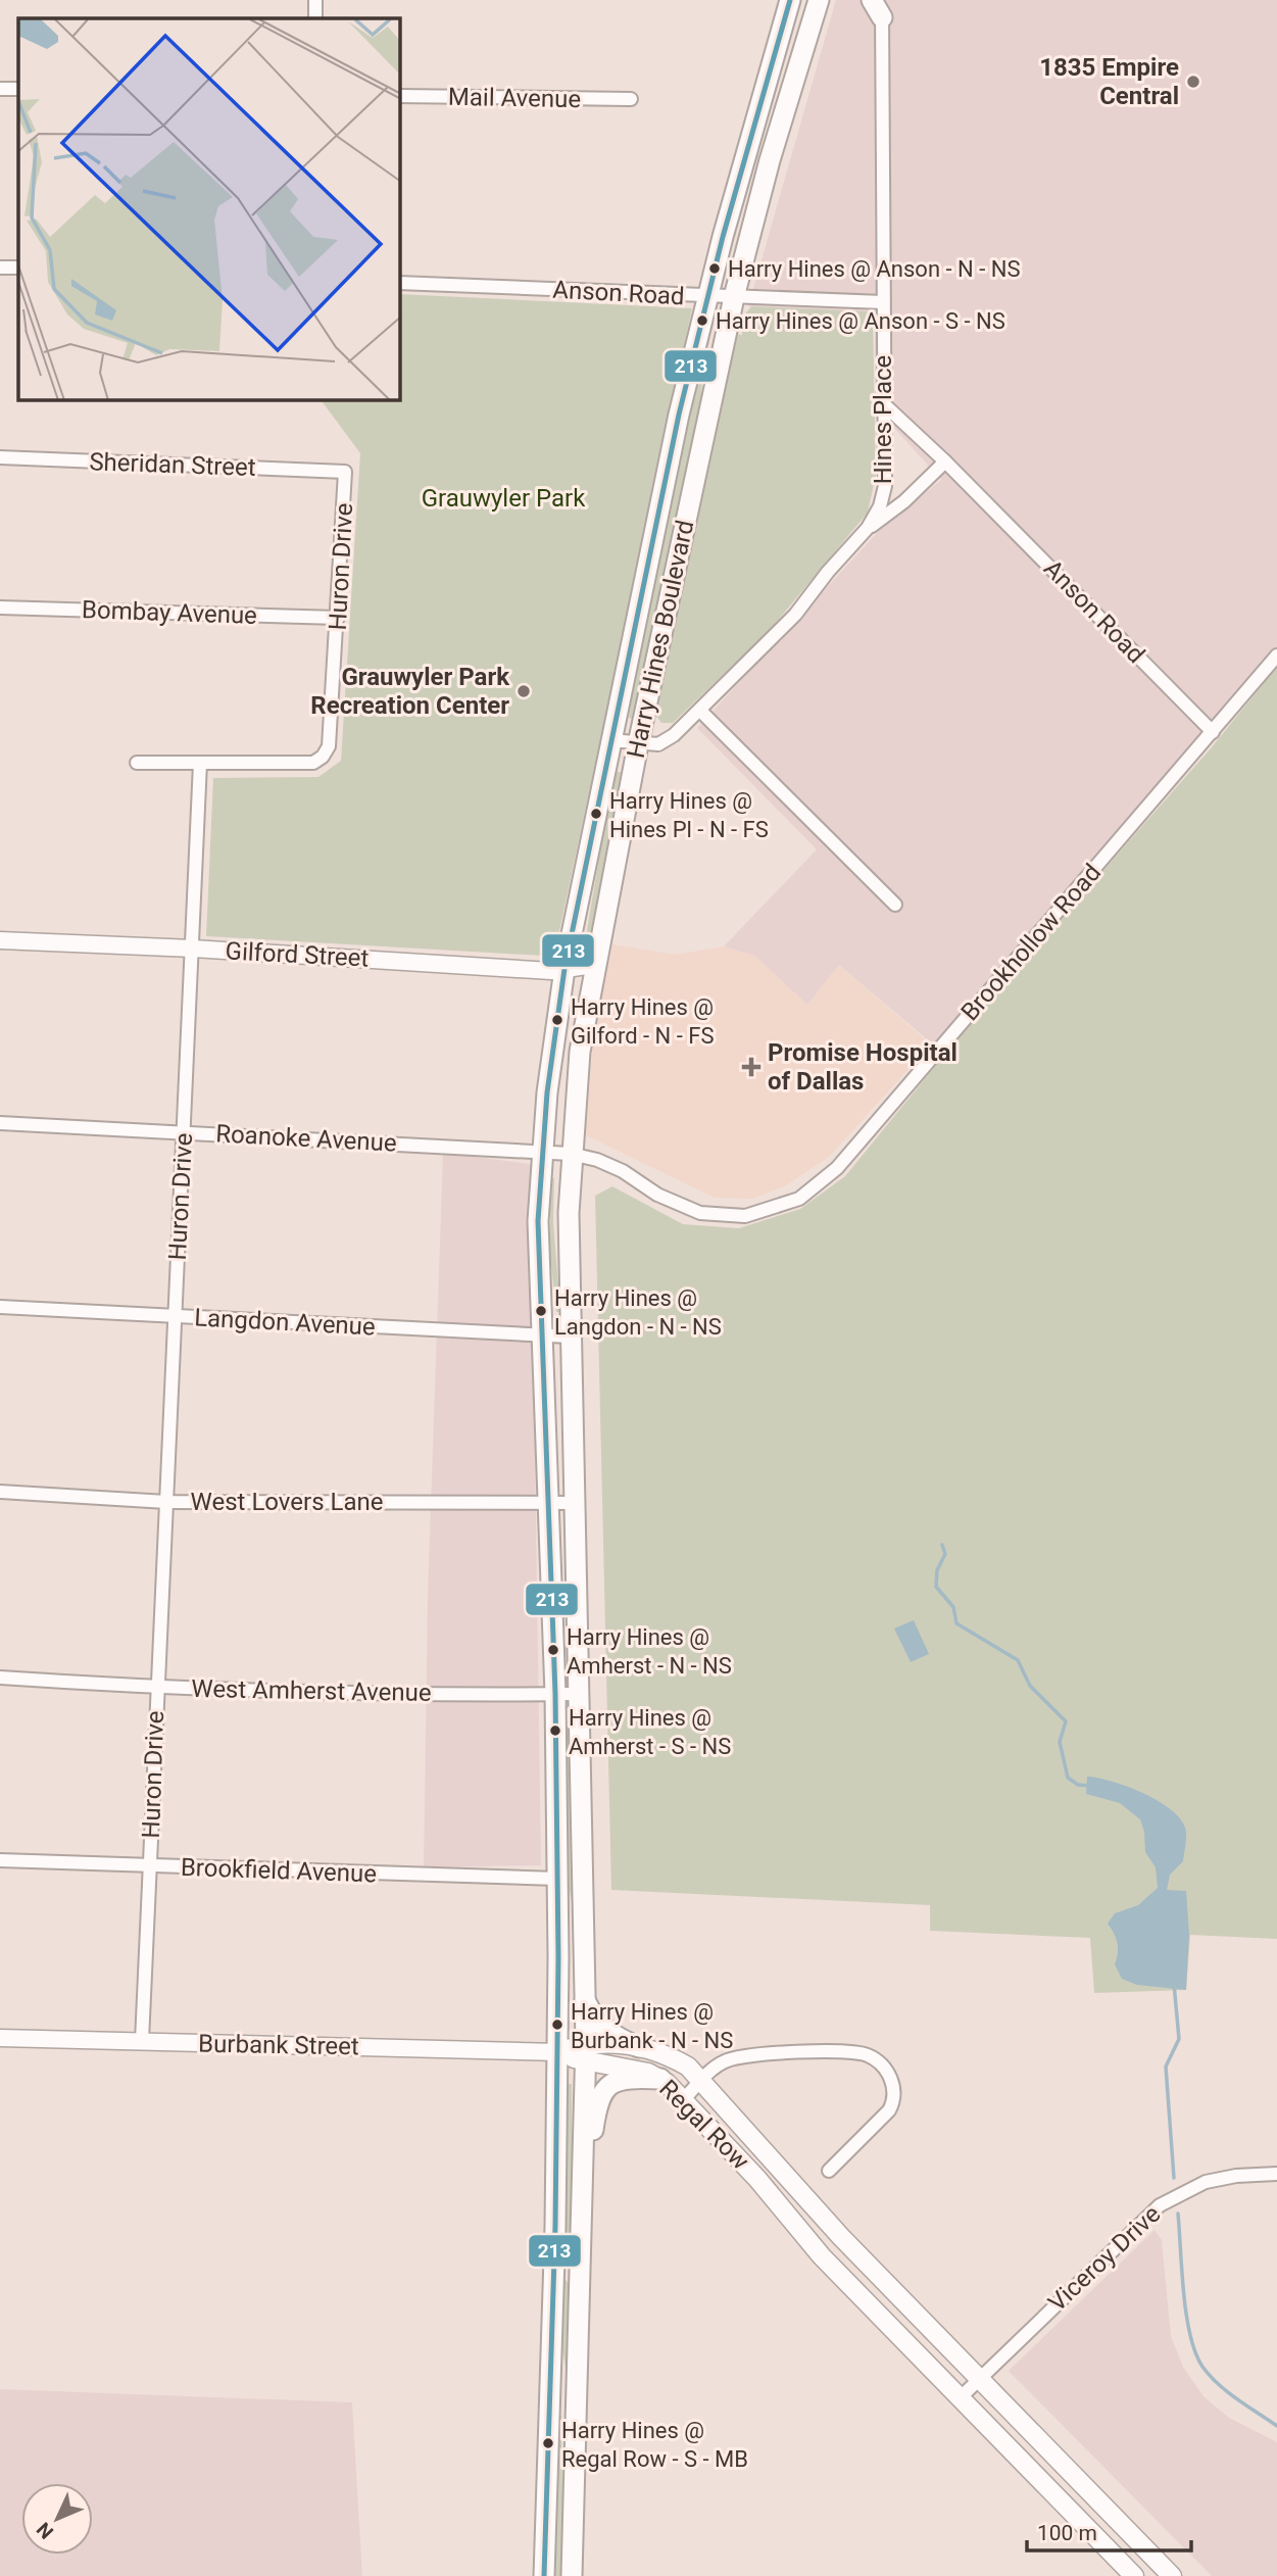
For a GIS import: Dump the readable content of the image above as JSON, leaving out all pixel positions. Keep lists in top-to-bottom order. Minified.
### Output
{"streets":{"main road":["Harry Hines Boulevard","Regal Row"],"street":["Mail Avenue","Anson Road","Hines Place","Sheridan Street","Huron Drive","Bombay Avenue","Brookhollow Road","Gilford Street","Roanoke Avenue","Langdon Avenue","West Lovers Lane","West Amherst Avenue","Brookfield Avenue","Burbank Street","Viceroy Drive"]},"crossings":[["Anson Road","Hines Place"],["Anson Road","Harry Hines Boulevard"],["Anson Road","Brookhollow Road"],["Hines Place","Harry Hines Boulevard"],["Sheridan Street","Huron Drive"],["Huron Drive","Bombay Avenue"],["Huron Drive","Gilford Street"],["Huron Drive","Roanoke Avenue"],["Huron Drive","Langdon Avenue"],["Huron Drive","West Lovers Lane"],["Huron Drive","West Amherst Avenue"],["Huron Drive","Brookfield Avenue"],["Huron Drive","Burbank Street"],["Harry Hines Boulevard","Brookhollow Road"],["Harry Hines Boulevard","Gilford Street"],["Harry Hines Boulevard","Roanoke Avenue"],["Harry Hines Boulevard","Langdon Avenue"],["Harry Hines Boulevard","West Lovers Lane"],["Harry Hines Boulevard","West Amherst Avenue"],["Harry Hines Boulevard","Brookfield Avenue"],["Harry Hines Boulevard","Burbank Street"],["Harry Hines Boulevard","Regal Row"],["Brookhollow Road","Roanoke Avenue"],["Burbank Street","Regal Row"],["Regal Row","Viceroy Drive"]],"parks":["Grauwyler Park"],"places":{"other":["1835 Empire Central","Harry Hines @ Anson - N - NS","Harry Hines @ Anson - S - NS","Grauwyler Park Recreation Center","Harry Hines @ Hines Pl - N - FS","Harry Hines @ Gilford - N - FS","Harry Hines @ Langdon - N - NS","Harry Hines @ Amherst - N - NS","Harry Hines @ Amherst - S - NS","Harry Hines @ Burbank - N - NS","Harry Hines @ Regal Row - S - MB"],"health":["Promise Hospital of Dallas"]},"lines":["transit line 213"],"scale_bar":"100 m","north":"bottom left"}
